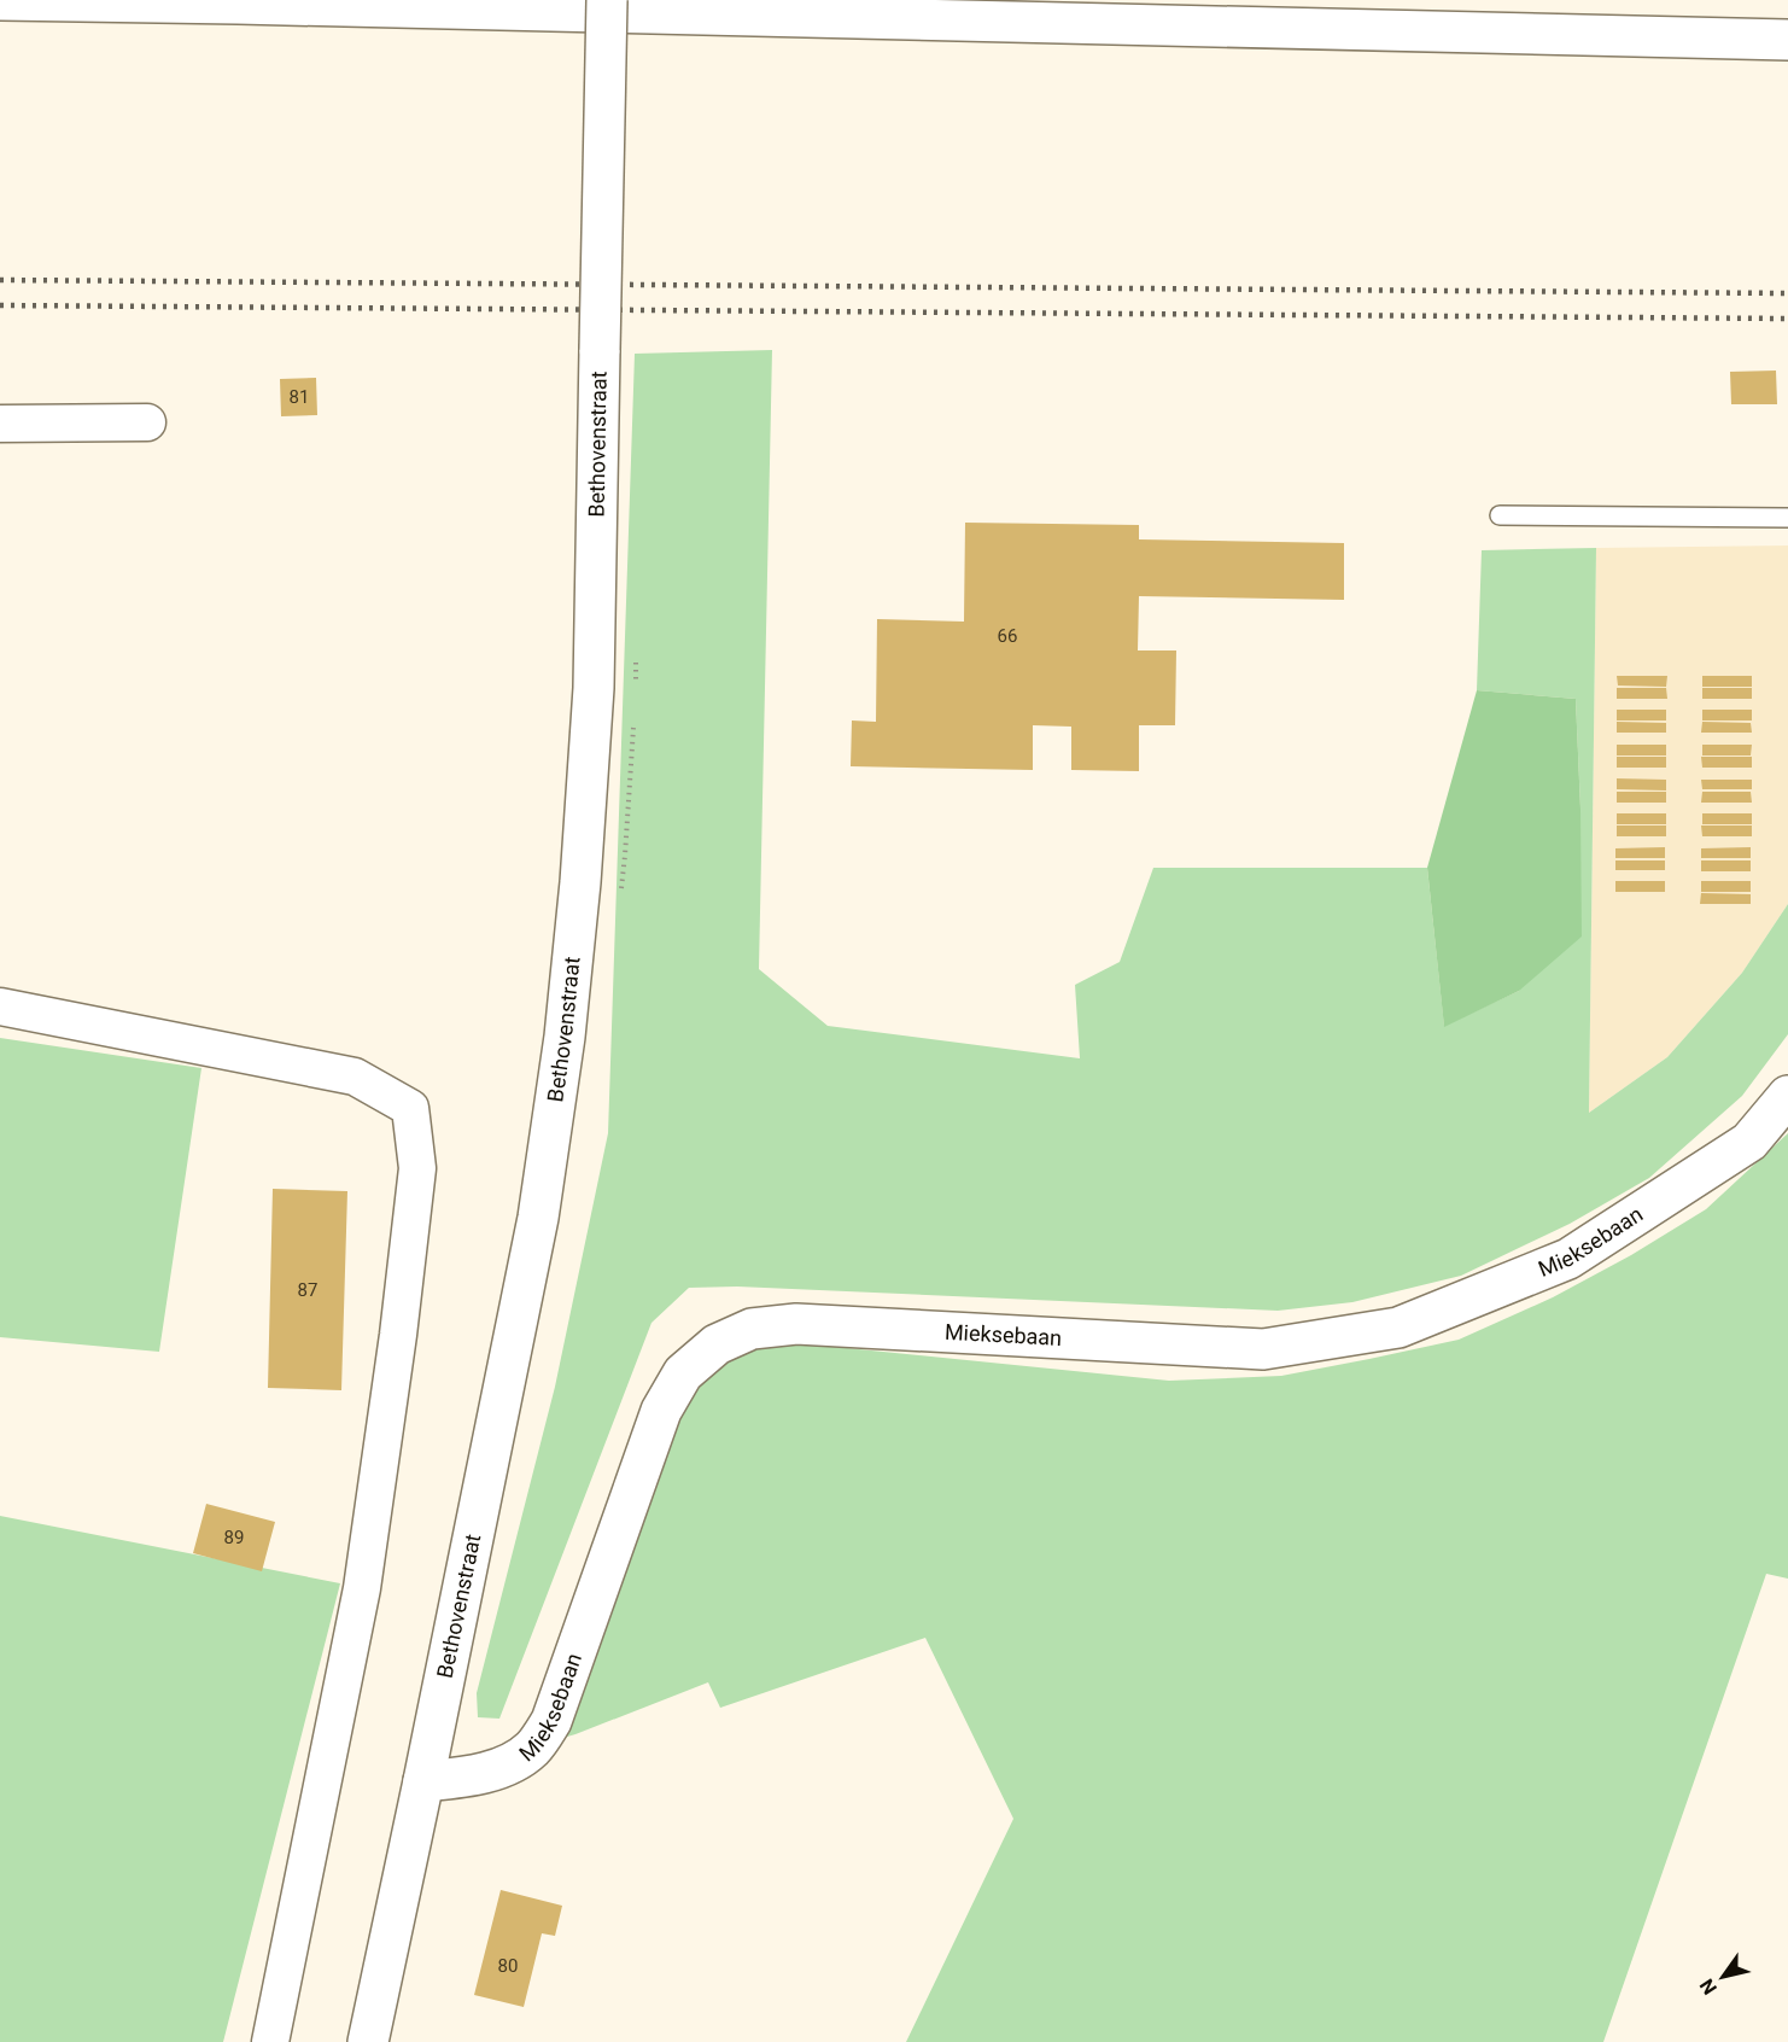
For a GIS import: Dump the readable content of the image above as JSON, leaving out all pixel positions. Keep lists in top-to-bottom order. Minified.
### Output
{"streets":{"main road":["Bethovenstraat","Mieksebaan"]},"crossings":[["Bethovenstraat","Mieksebaan"]],"house_numbers":["81","66","87","89","80"],"north":"bottom left"}
